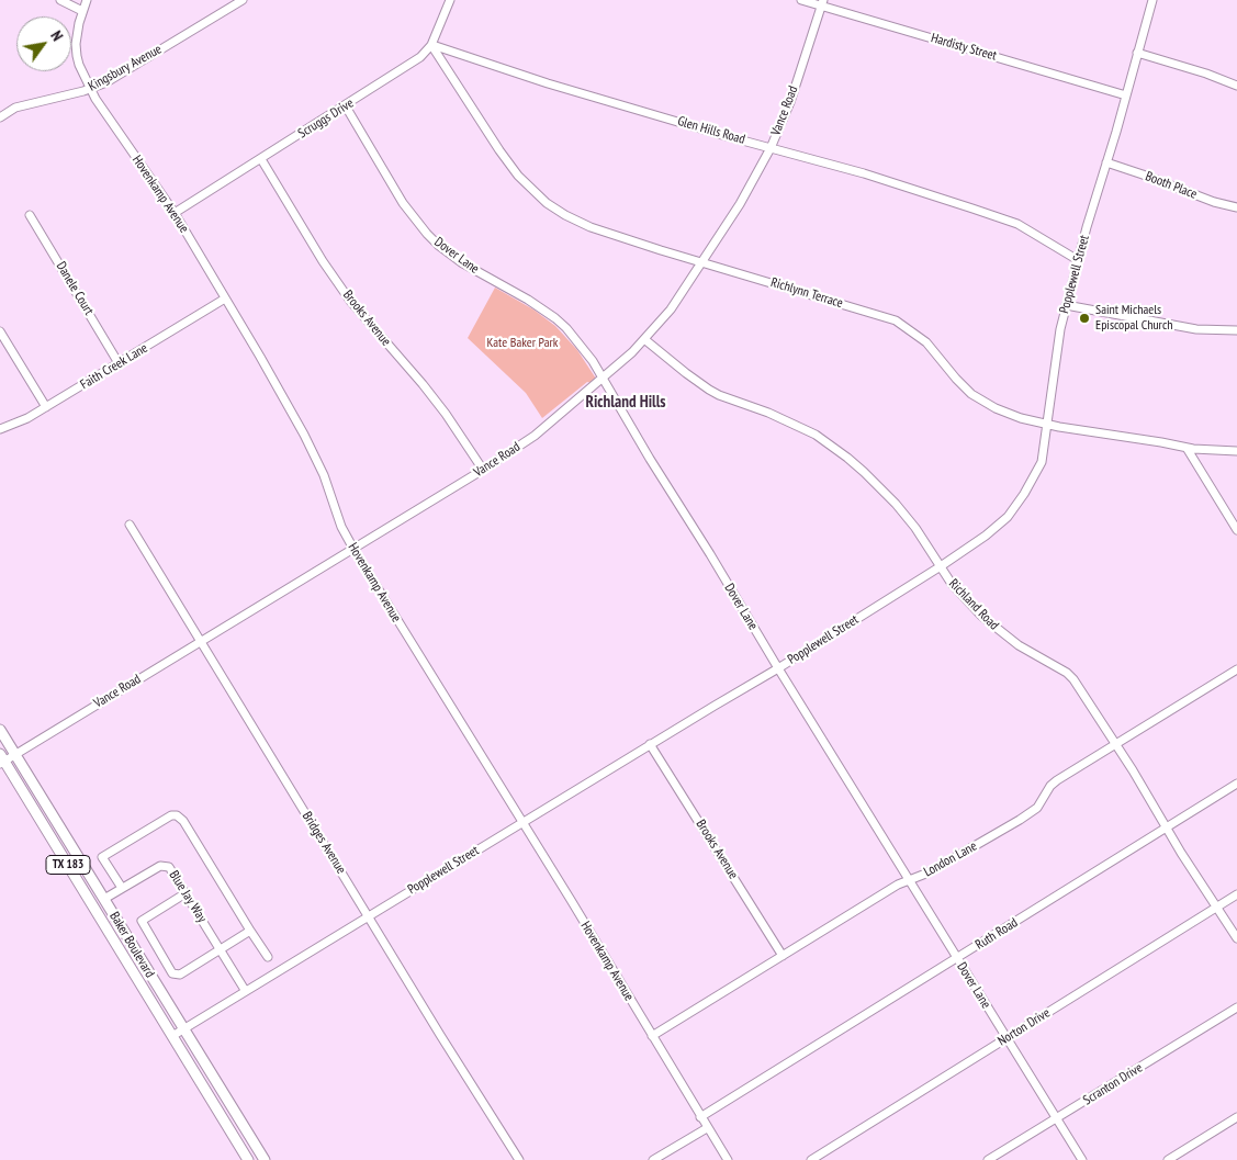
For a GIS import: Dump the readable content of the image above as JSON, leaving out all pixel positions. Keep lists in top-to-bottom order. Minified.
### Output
{"streets":{"main road":["TX 183","Baker Boulevard"],"street":["Hardisty Street","Kingsbury Avenue","Vance Road","Scruggs Drive","Glen Hills Road","Booth Place","Hovenkamp Avenue","Dover Lane","Popplewell Street","Danele Court","Richlynn Terrace","Brooks Avenue","Faith Creek Lane","Richland Road","Bridges Avenue","London Lane","Blue Jay Way","Ruth Road","Norton Drive","Scranton Drive"]},"crossings":[["Hardisty Street","Vance Road"],["Hardisty Street","Popplewell Street"],["Kingsbury Avenue","Hovenkamp Avenue"],["Vance Road","Glen Hills Road"],["Vance Road","Hovenkamp Avenue"],["Vance Road","Dover Lane"],["Vance Road","Richlynn Terrace"],["Vance Road","Brooks Avenue"],["Vance Road","Richland Road"],["Vance Road","Bridges Avenue"],["Vance Road","Baker Boulevard"],["Scruggs Drive","Glen Hills Road"],["Scruggs Drive","Hovenkamp Avenue"],["Scruggs Drive","Dover Lane"],["Scruggs Drive","Richlynn Terrace"],["Scruggs Drive","Brooks Avenue"],["Glen Hills Road","Popplewell Street"],["Glen Hills Road","Richlynn Terrace"],["Booth Place","Popplewell Street"],["Hovenkamp Avenue","Popplewell Street"],["Hovenkamp Avenue","Faith Creek Lane"],["Hovenkamp Avenue","London Lane"],["Hovenkamp Avenue","Ruth Road"],["Dover Lane","Popplewell Street"],["Dover Lane","London Lane"],["Dover Lane","Ruth Road"],["Dover Lane","Norton Drive"],["Dover Lane","Scranton Drive"],["Popplewell Street","Richlynn Terrace"],["Popplewell Street","Brooks Avenue"],["Popplewell Street","Richland Road"],["Popplewell Street","Bridges Avenue"],["Popplewell Street","Blue Jay Way"],["Popplewell Street","Baker Boulevard"],["Danele Court","Faith Creek Lane"],["Brooks Avenue","London Lane"],["Richland Road","London Lane"],["Richland Road","Ruth Road"],["Richland Road","Norton Drive"],["Blue Jay Way","Baker Boulevard"]],"districts":["Richland Hills"],"parks":["Kate Baker Park"],"places":["Saint Michaels Episcopal Church"],"north":"top right"}
